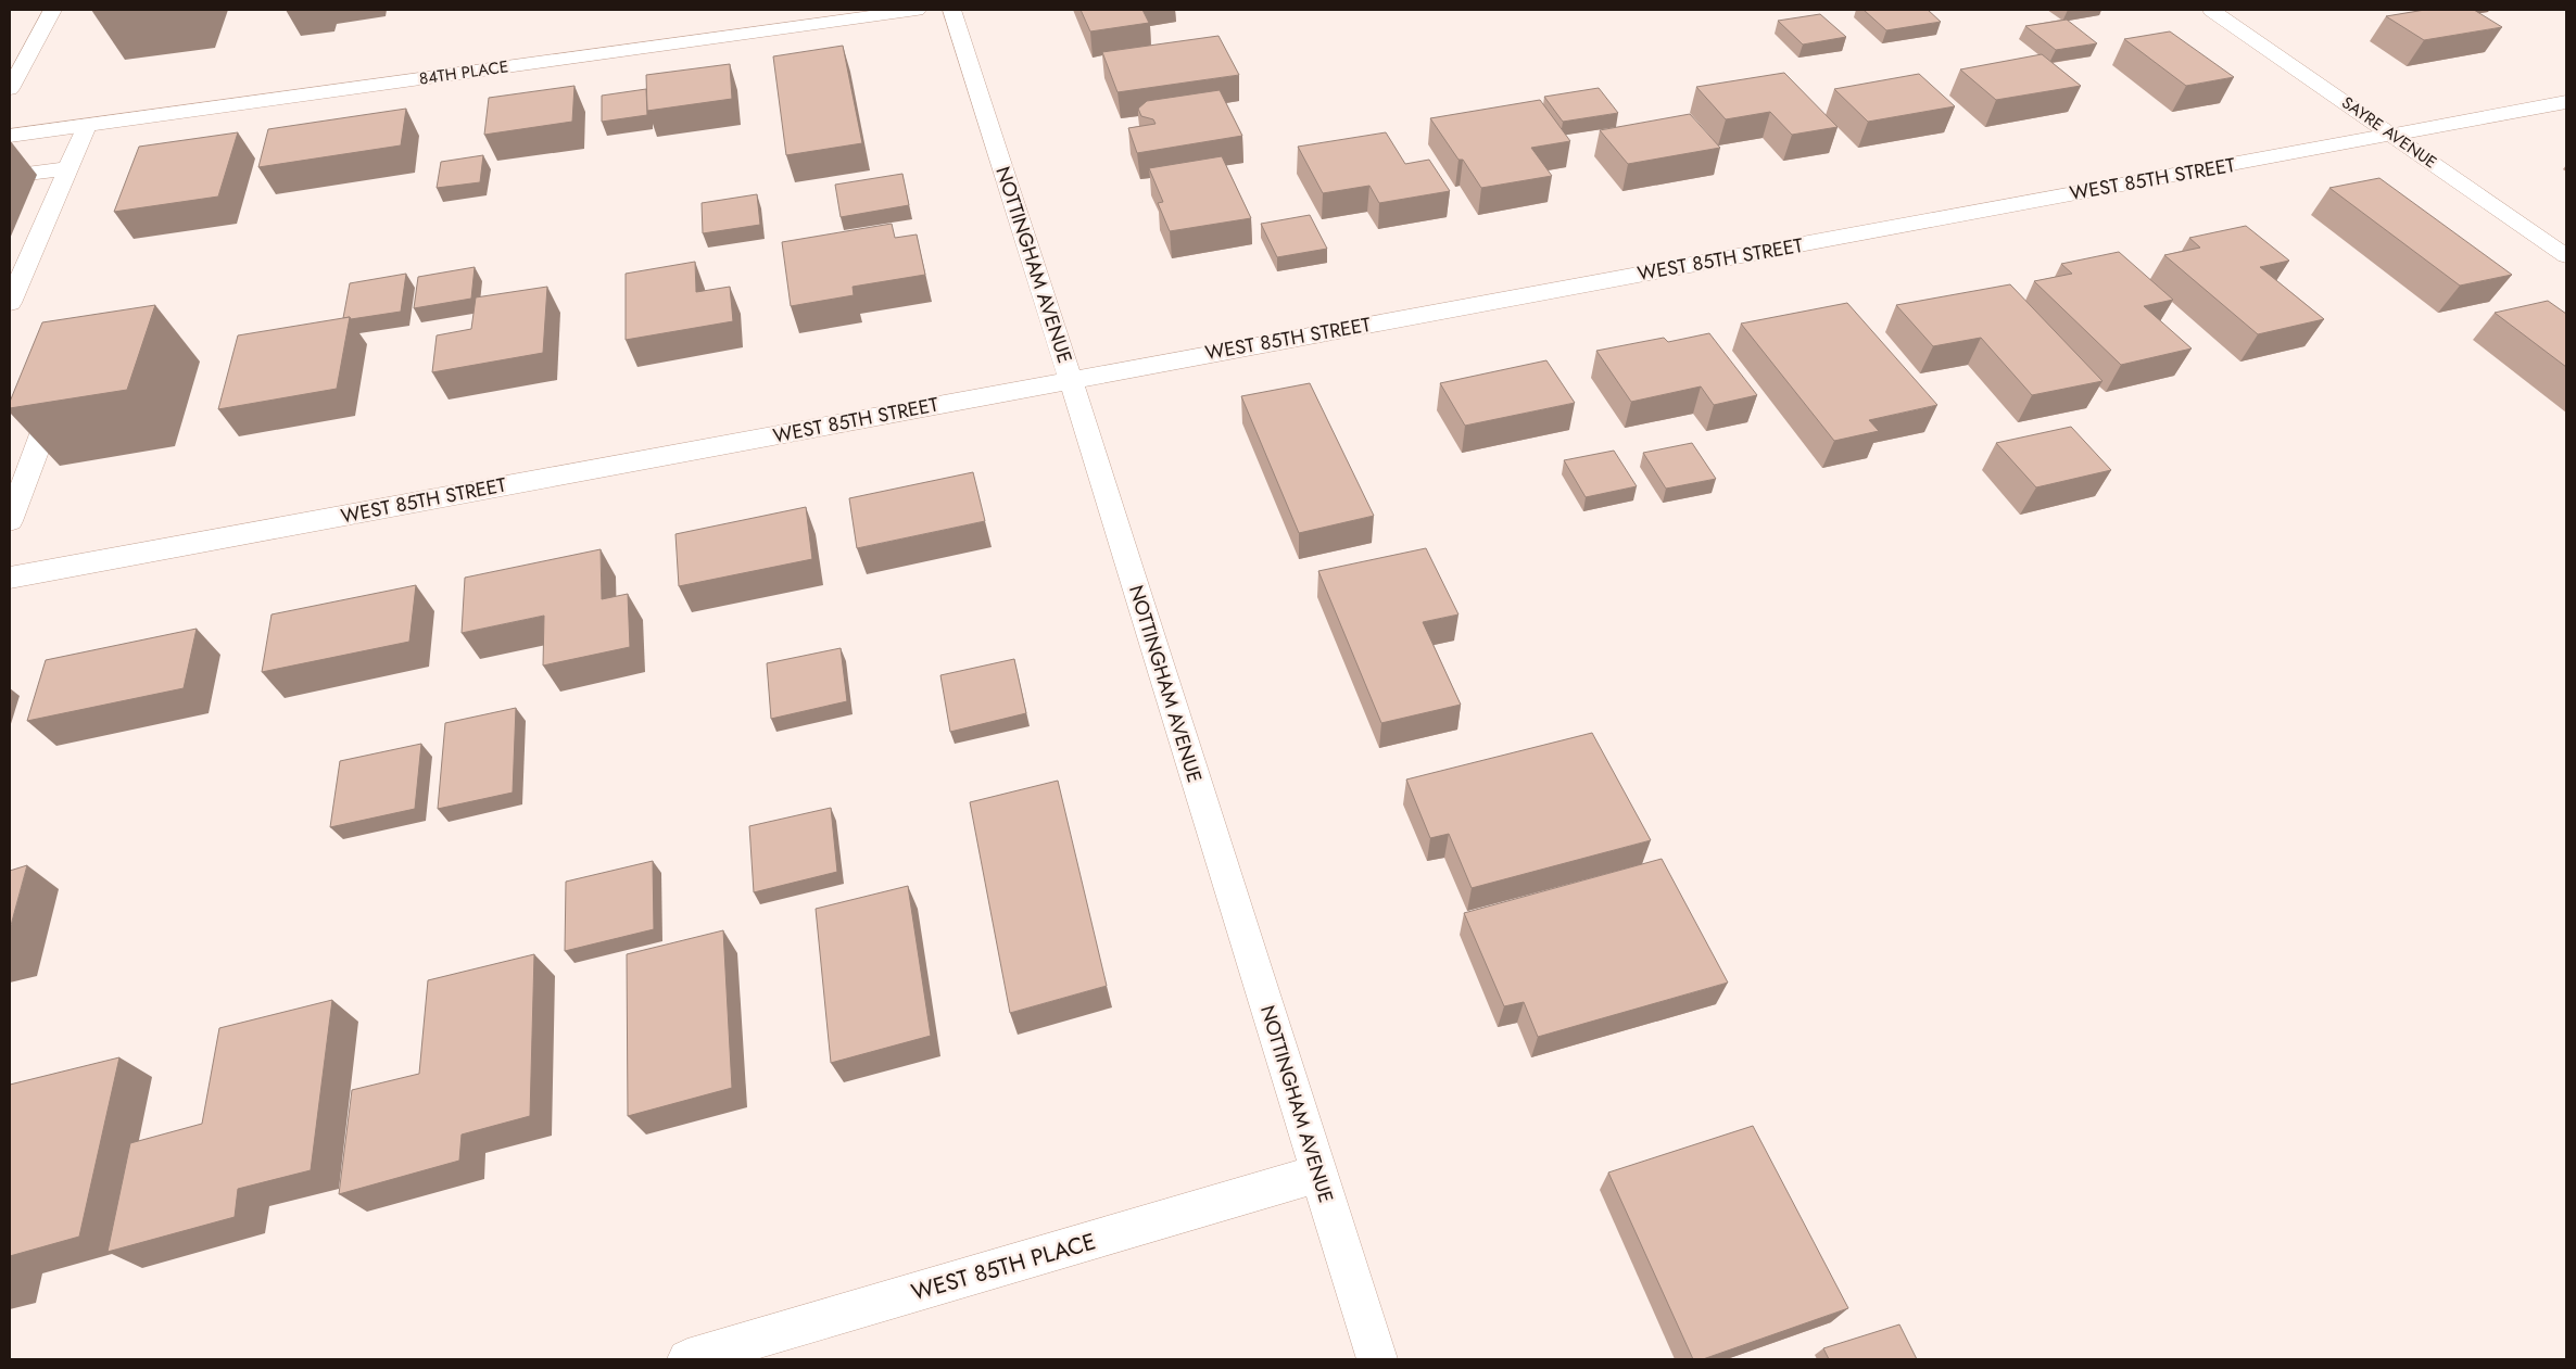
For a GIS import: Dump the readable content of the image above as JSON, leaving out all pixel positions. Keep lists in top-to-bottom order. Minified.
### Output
{"streets":{"street":["84TH PLACE","SAYRE AVENUE","WEST 85TH STREET","NOTTINGHAM AVENUE","WEST 85TH PLACE"]},"crossings":[["SAYRE AVENUE","WEST 85TH STREET"],["WEST 85TH STREET","NOTTINGHAM AVENUE"],["NOTTINGHAM AVENUE","WEST 85TH PLACE"]]}
